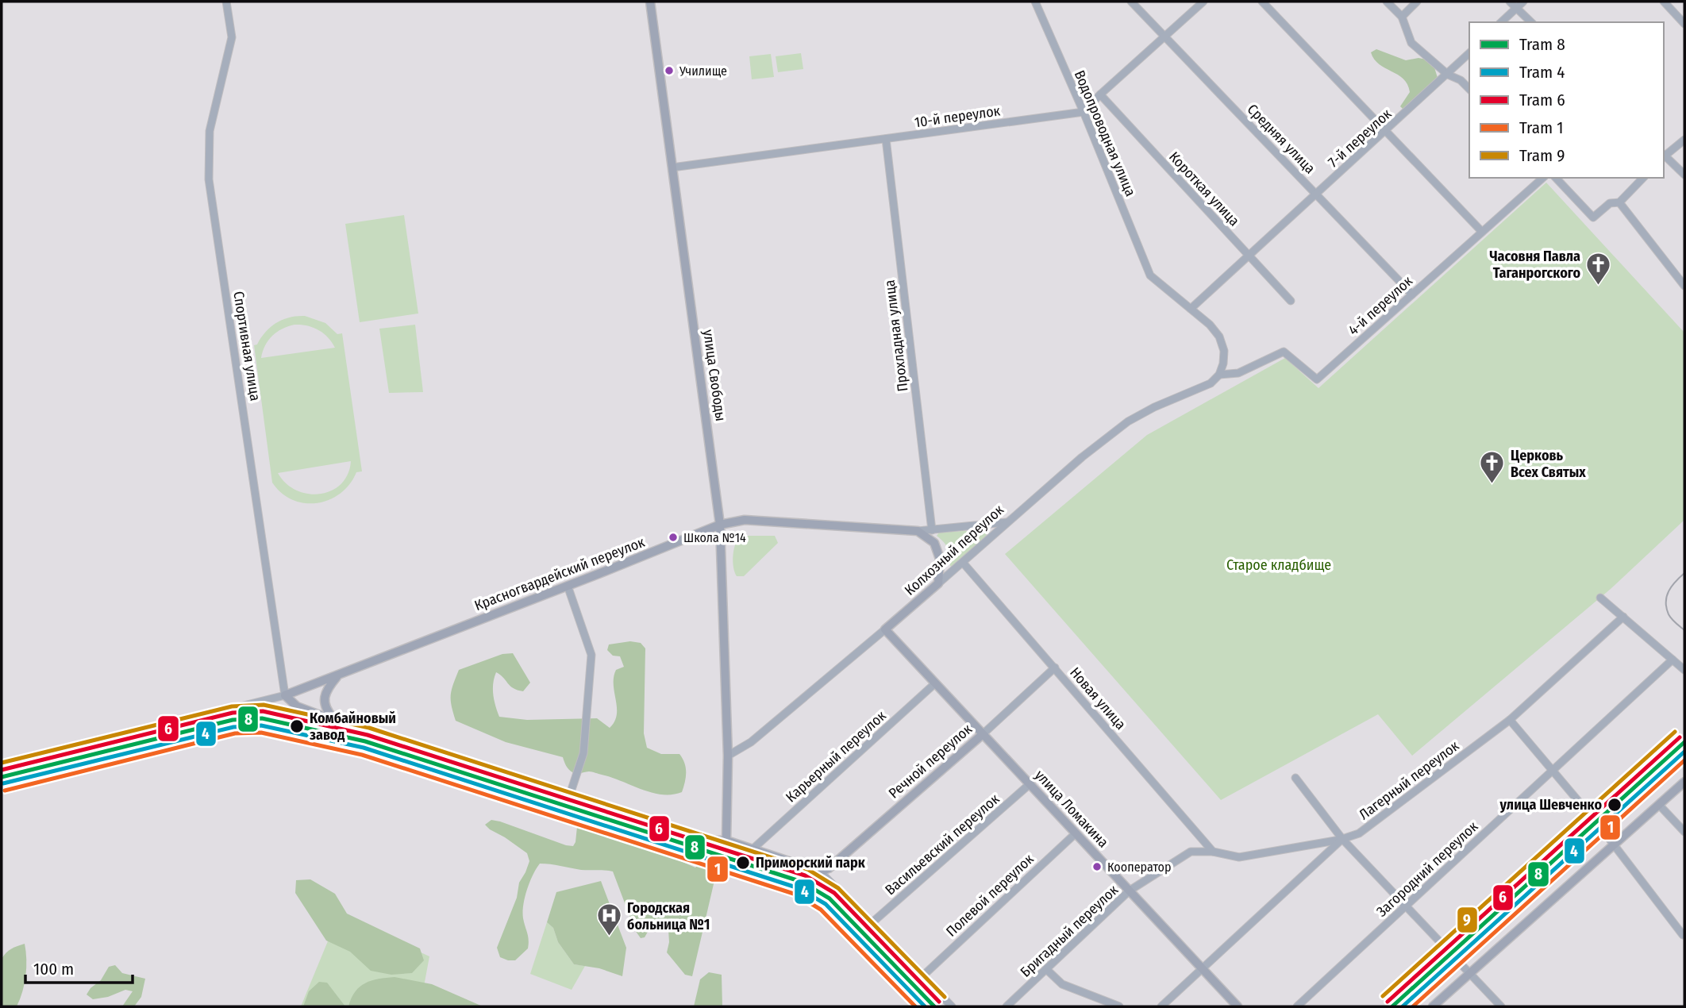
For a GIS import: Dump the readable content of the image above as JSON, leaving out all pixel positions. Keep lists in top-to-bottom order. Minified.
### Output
{"streets":{"main road":["улица Свободы","Колхозный переулок","Красногвардейский переулок","Речной переулок","улица Ломакина"],"street":["10-й переулок","Водопроводная улица","7-й переулок","Средняя улица","Короткая улица","4-й переулок","Прохладная улица","Спортивная улица","Новая улица","Карьерный переулок","Лагерный переулок","Васильевский переулок","Загородний переулок","Полевой переулок","Бригадный переулок"]},"crossings":[["10-й переулок","Водопроводная улица"],["10-й переулок","Прохладная улица"],["10-й переулок","улица Свободы"],["Водопроводная улица","7-й переулок"],["7-й переулок","Средняя улица"],["7-й переулок","Короткая улица"],["Средняя улица","4-й переулок"],["4-й переулок","Колхозный переулок"],["Прохладная улица","Красногвардейский переулок"],["Спортивная улица","Красногвардейский переулок"],["улица Свободы","Колхозный переулок"],["улица Свободы","Красногвардейский переулок"],["Колхозный переулок","Красногвардейский переулок"],["Колхозный переулок","Новая улица"],["Колхозный переулок","улица Ломакина"],["Новая улица","Речной переулок"],["Новая улица","Бригадный переулок"],["Карьерный переулок","улица Ломакина"],["Речной переулок","улица Ломакина"],["Лагерный переулок","улица Ломакина"],["Лагерный переулок","Бригадный переулок"],["улица Ломакина","Васильевский переулок"],["улица Ломакина","Полевой переулок"],["улица Ломакина","Бригадный переулок"]],"parks":["Старое кладбище"],"places":{"other":["Училище","Школа №14","Комбайновый завод","улица Шевченко","Приморский парк","Кооператор"],"church":["Часовня Павла Таганрогского","Церковь Всех Святых"],"hospital":["Городская больница №1"]},"lines":["tram line 9","tram line 6","tram line 8","tram line 4","tram line 1"],"legend":["Tram 8","Tram 4","Tram 6","Tram 1","Tram 9"],"scale_bar":"100 m"}
